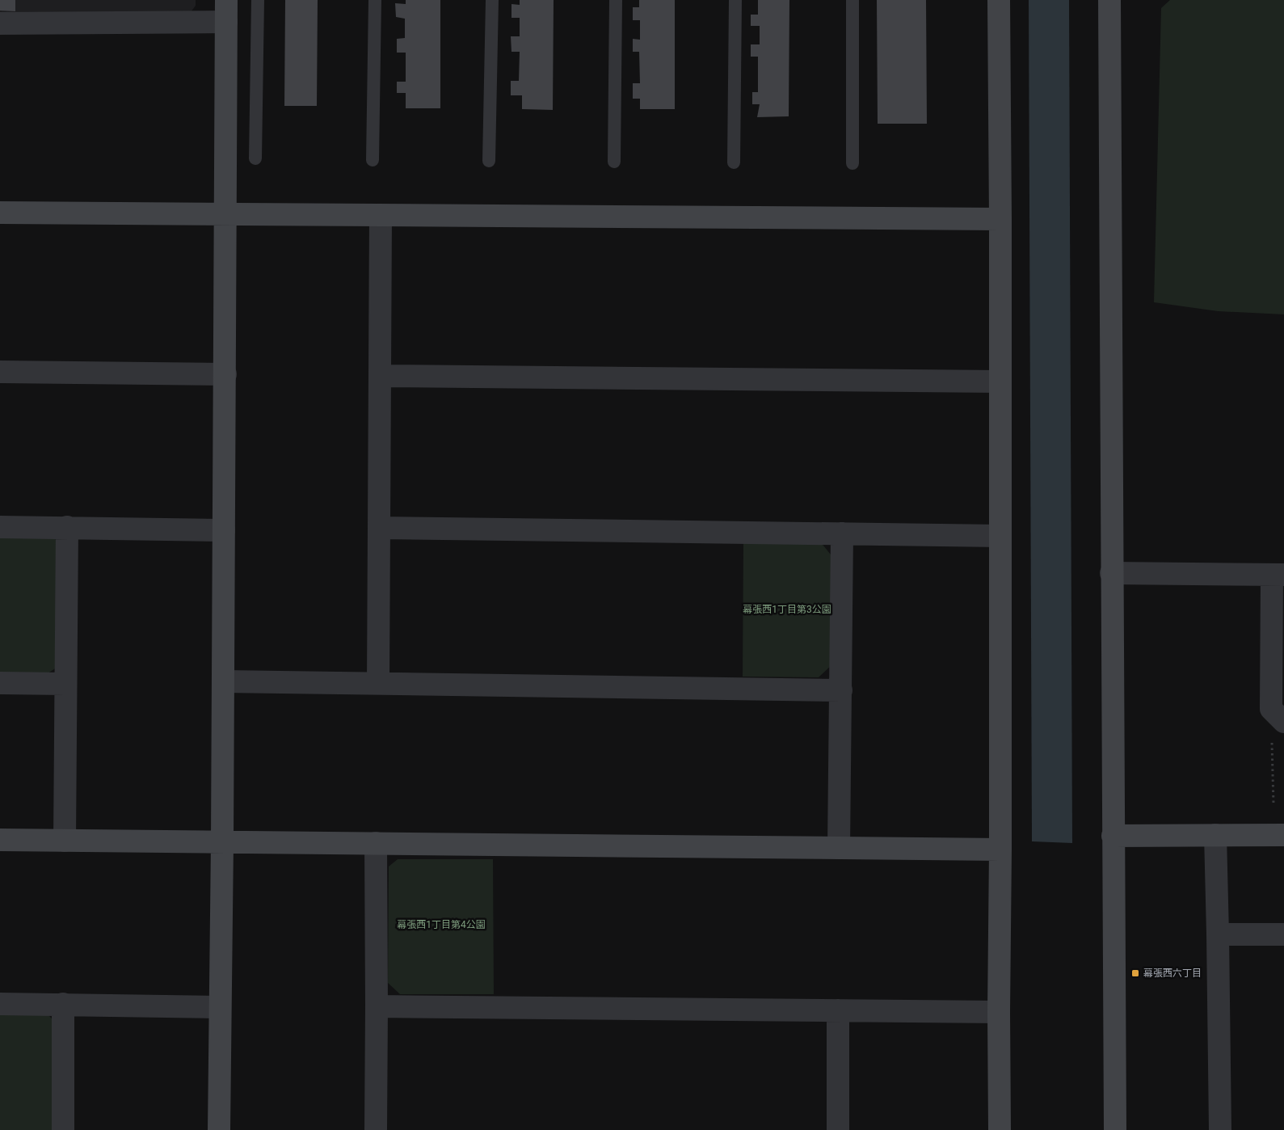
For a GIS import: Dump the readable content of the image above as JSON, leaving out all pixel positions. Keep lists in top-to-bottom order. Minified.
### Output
{"parks":["幕張西1丁目第3公園","幕張西1丁目第4公園"],"places":{"transit":["幕張西六丁目"]}}
